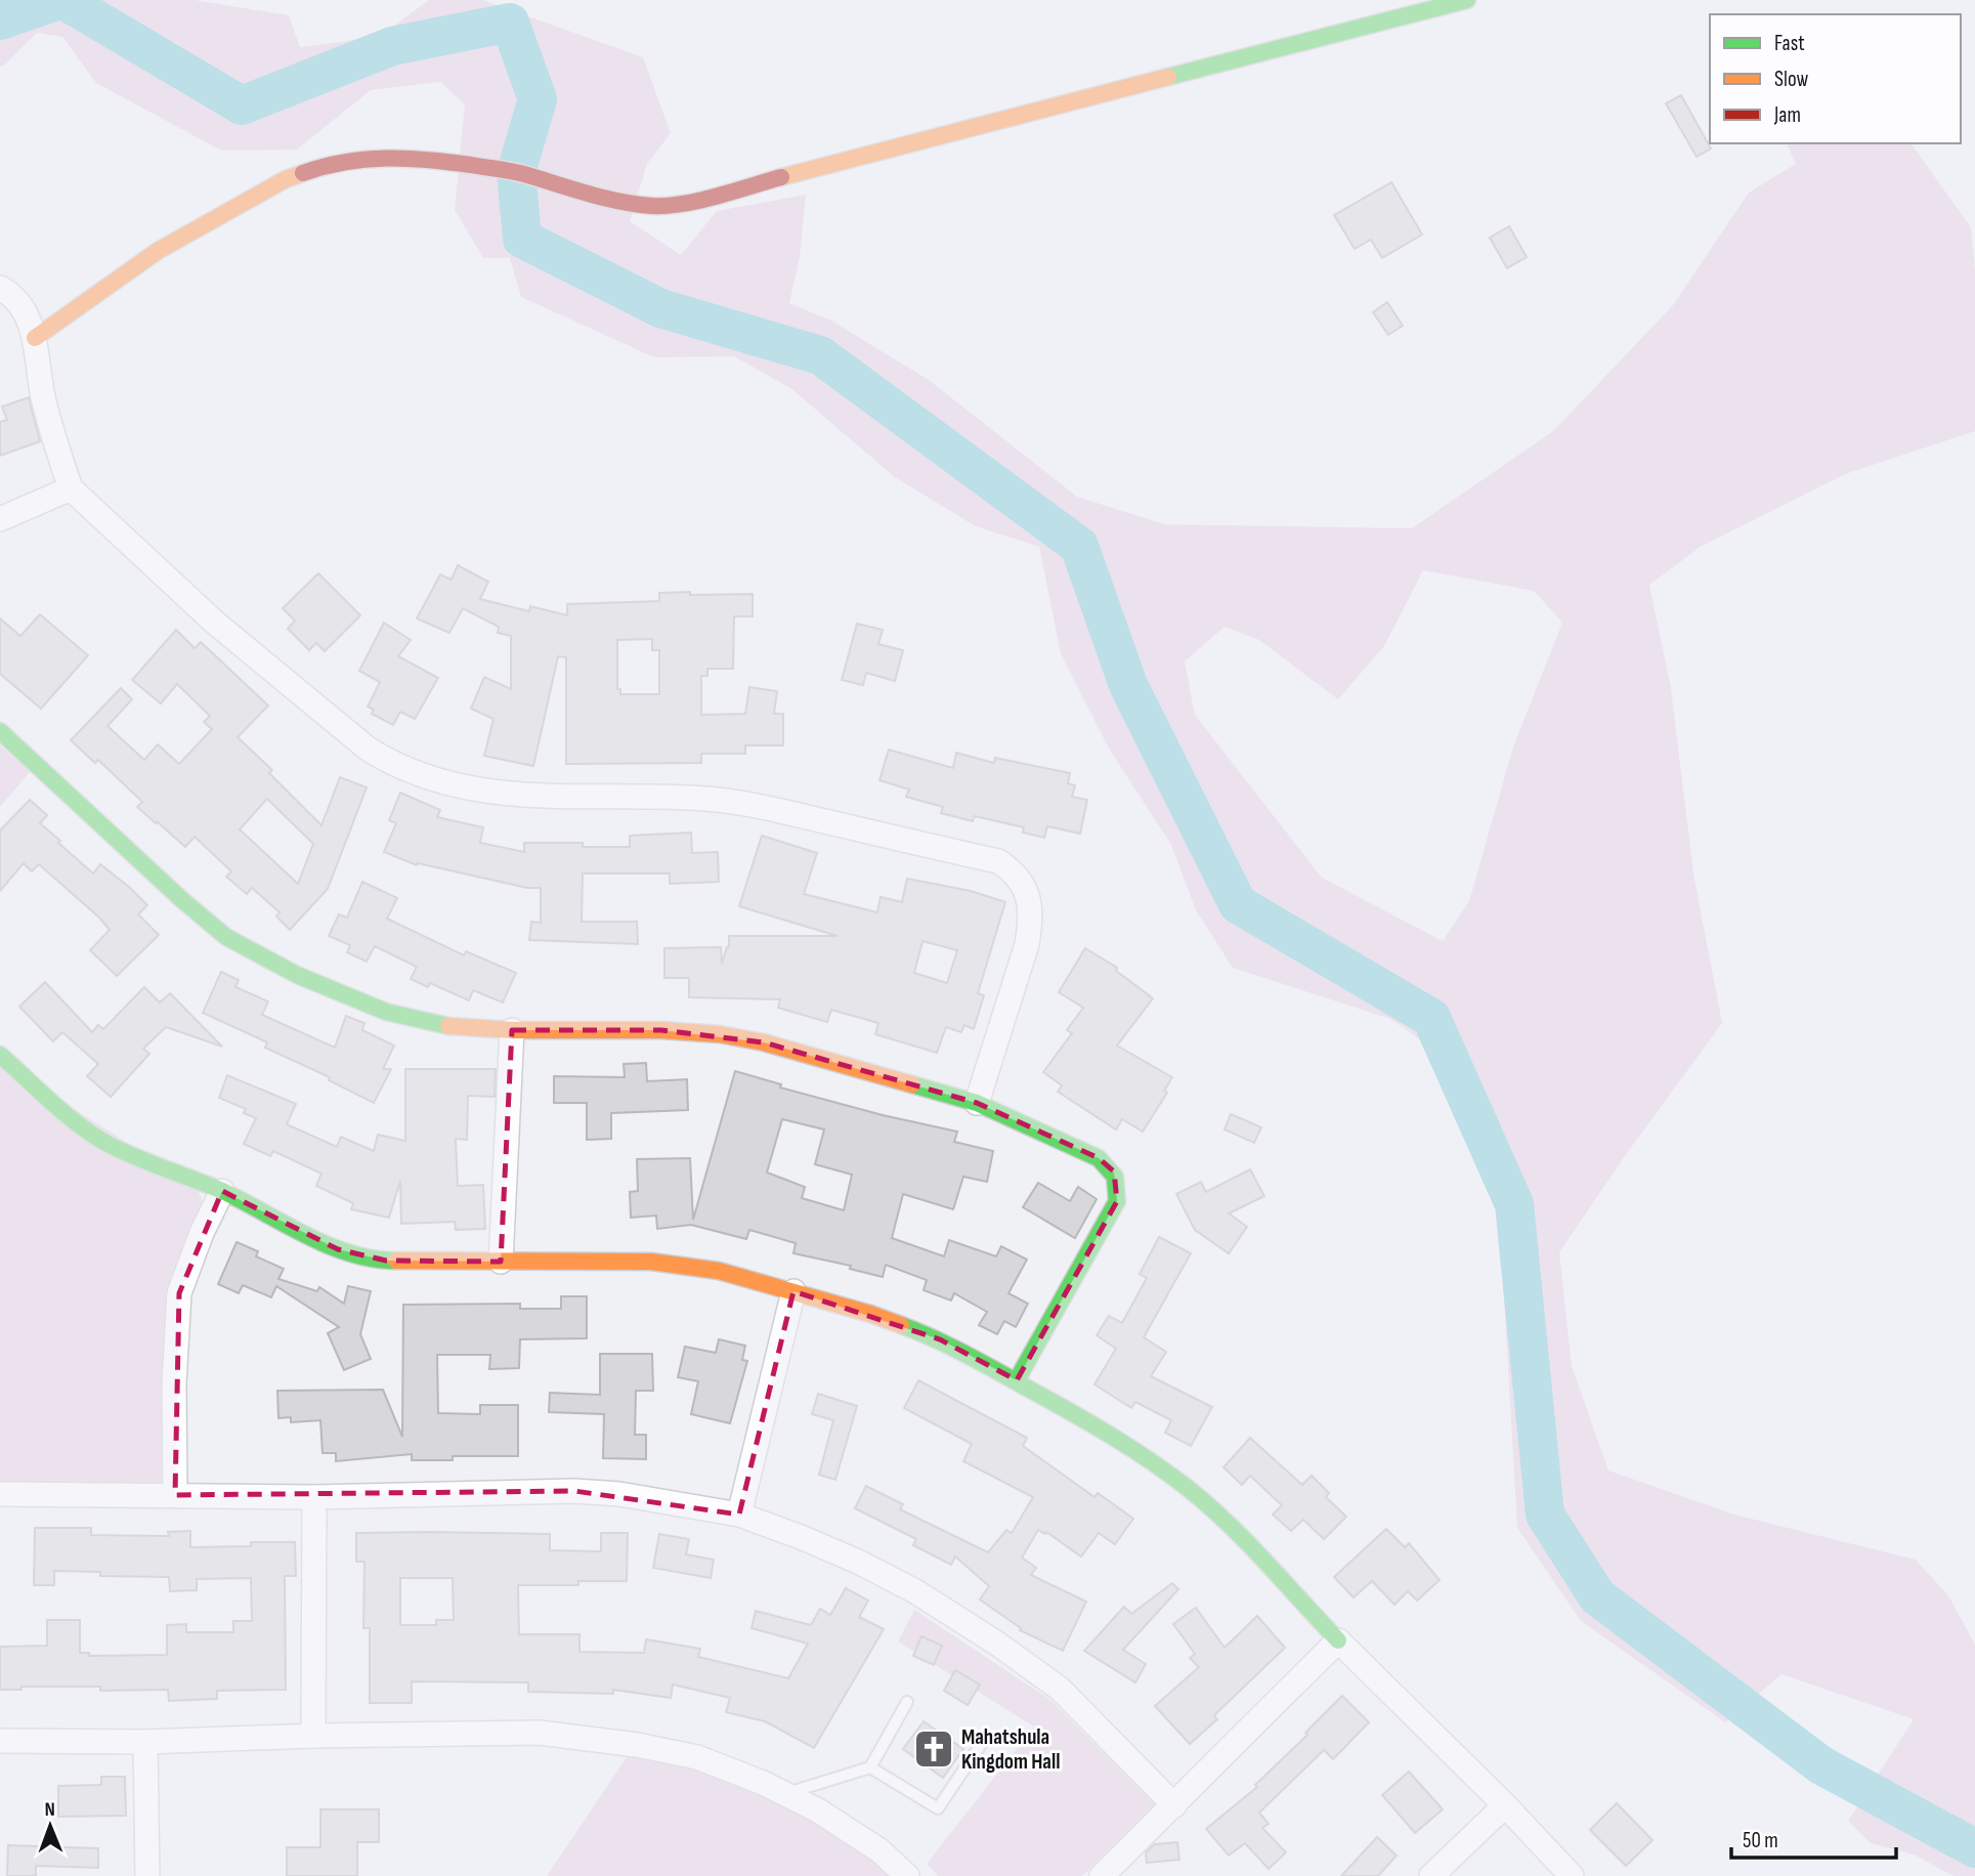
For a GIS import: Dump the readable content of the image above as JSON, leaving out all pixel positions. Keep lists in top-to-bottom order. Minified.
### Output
{"places":{"church":["Mahatshula Kingdom Hall"]},"legend":["Fast","Slow","Jam"],"scale_bar":"50 m","north":"top"}
